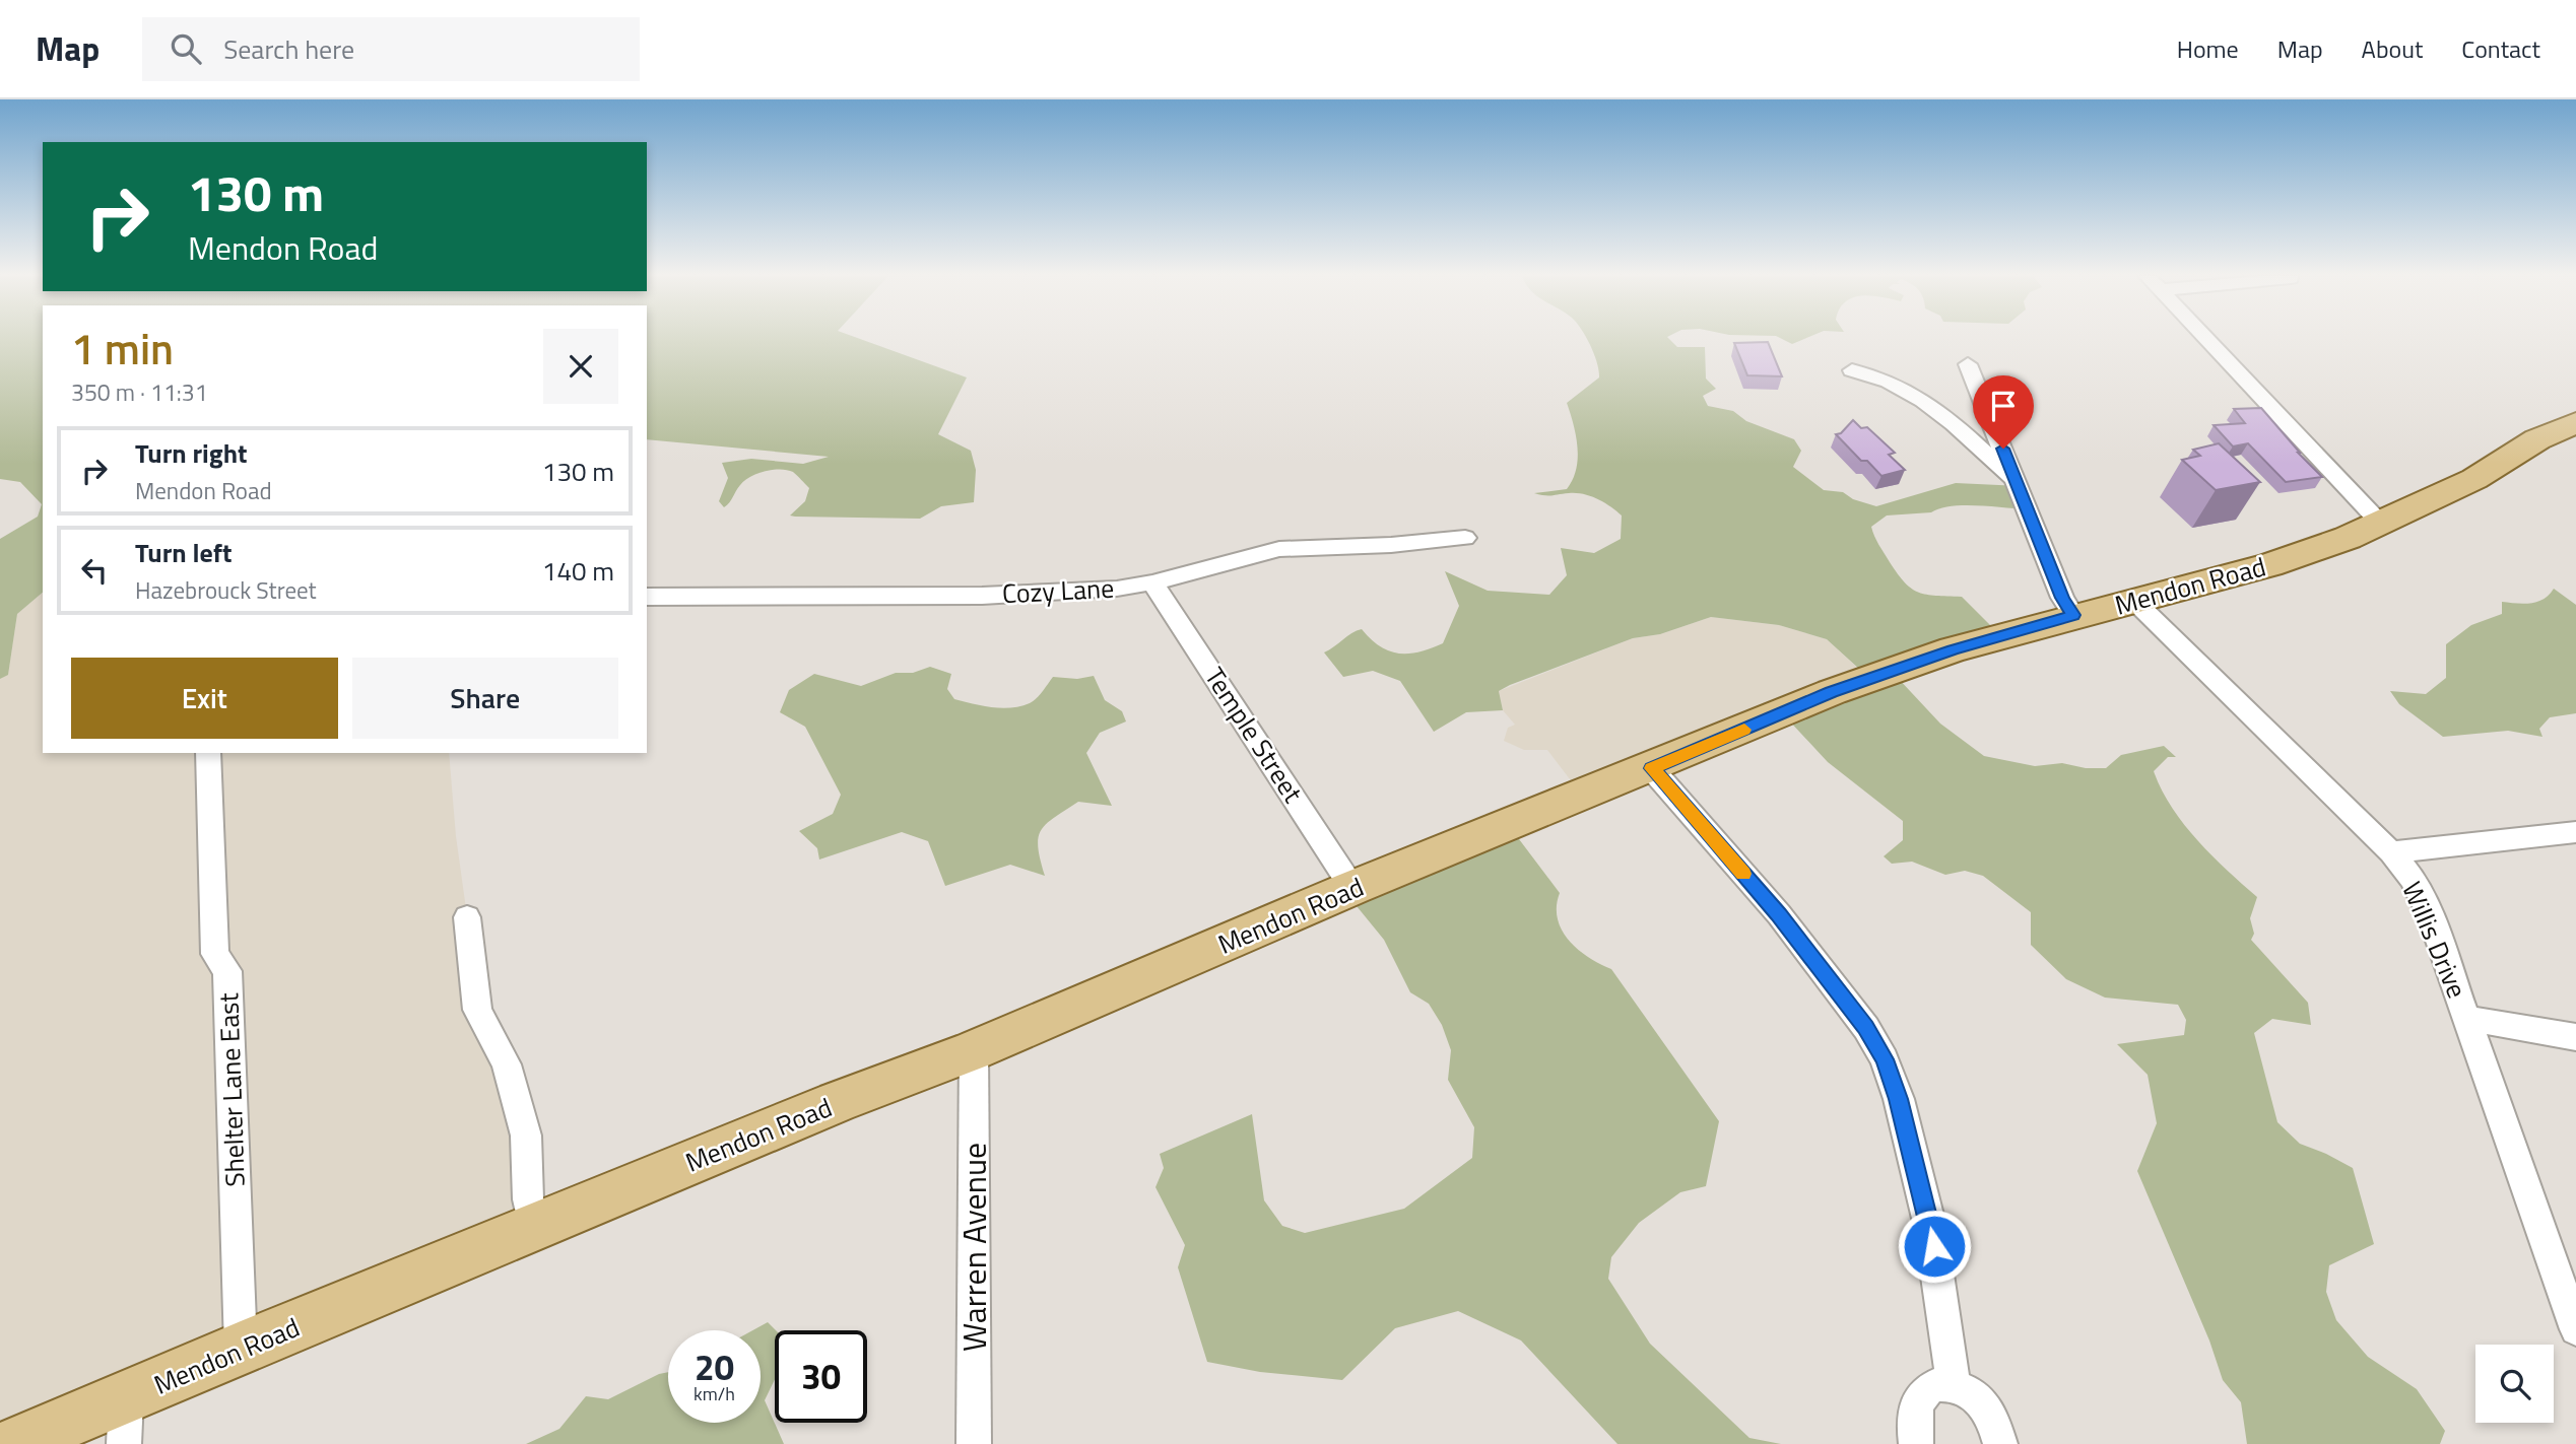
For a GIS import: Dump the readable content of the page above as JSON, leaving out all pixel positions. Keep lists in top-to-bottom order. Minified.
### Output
{"streets":{"main road":["Mendon Road"],"street":["Cozy Lane","Temple Street","Willis Drive","Shelter Lane East","Warren Avenue"]},"crossings":[["Mendon Road","Temple Street"],["Mendon Road","Willis Drive"],["Mendon Road","Shelter Lane East"],["Mendon Road","Warren Avenue"],["Cozy Lane","Temple Street"]],"page":{"header":"Map","search":"Search here","nav":["Home","Map","About","Contact"],"turn":["130 m","Mendon Road"],"heading":["1 min","350 m · 11:31"],"list":[{"name":"Turn right","note":"Mendon Road","value":"130 m"},{"name":"Turn left","note":"Hazebrouck Street","value":"140 m"}],"buttons":["Exit","Share"],"speed":"20 km/h","limit":"30"}}
